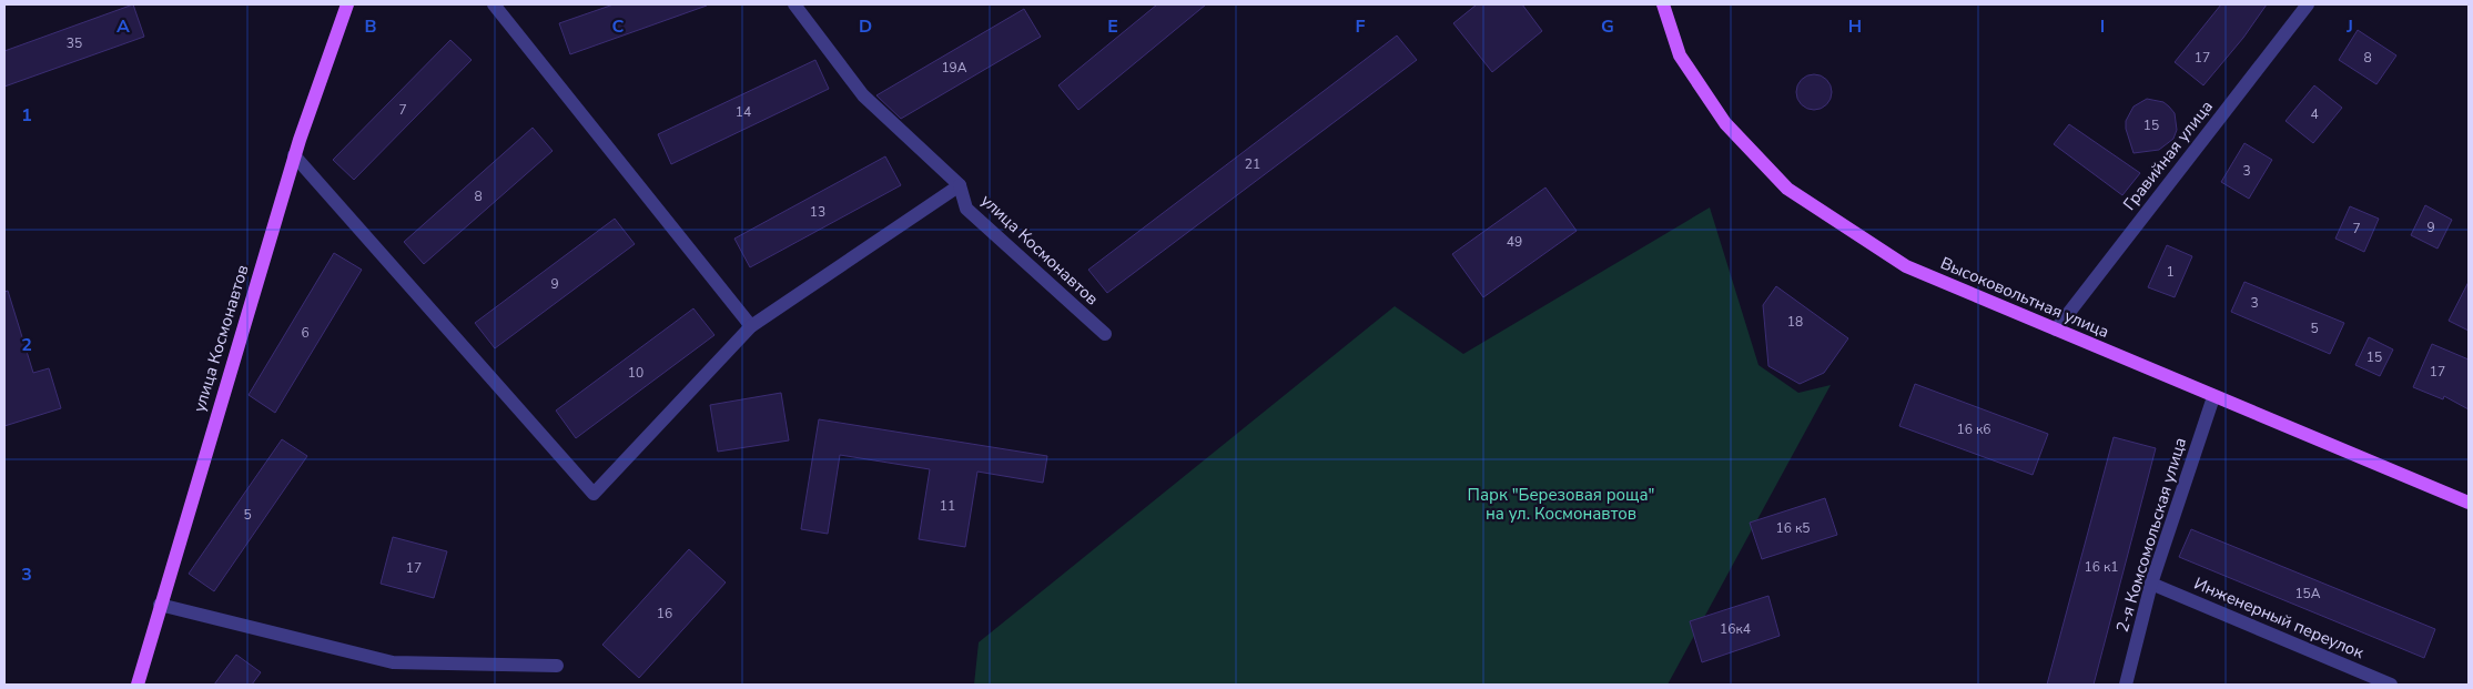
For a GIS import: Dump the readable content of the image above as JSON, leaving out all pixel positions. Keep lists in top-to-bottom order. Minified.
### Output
{"streets":{"main road":["улица Космонавтов","Высоковольтная улица"],"street":["Гравийная улица","2-я Комсомольская улица","Инженерный переулок"]},"crossings":[["Гравийная улица","Высоковольтная улица"],["Высоковольтная улица","2-я Комсомольская улица"],["2-я Комсомольская улица","Инженерный переулок"]],"parks":["Парк \"Березовая роща\" на ул. Космонавтов"],"house_numbers":["35","17","8","19А","7","14","4","15","21","3","8","13","9","7","49","1","9","3","18","5","6","15","17","10","16 к6","11","5","16 к5","16 к1","17","15А","16","16к4"],"grid":{"columns":["A","B","C","D","E","F","G","H","I","J"],"rows":["1","2","3"]}}
